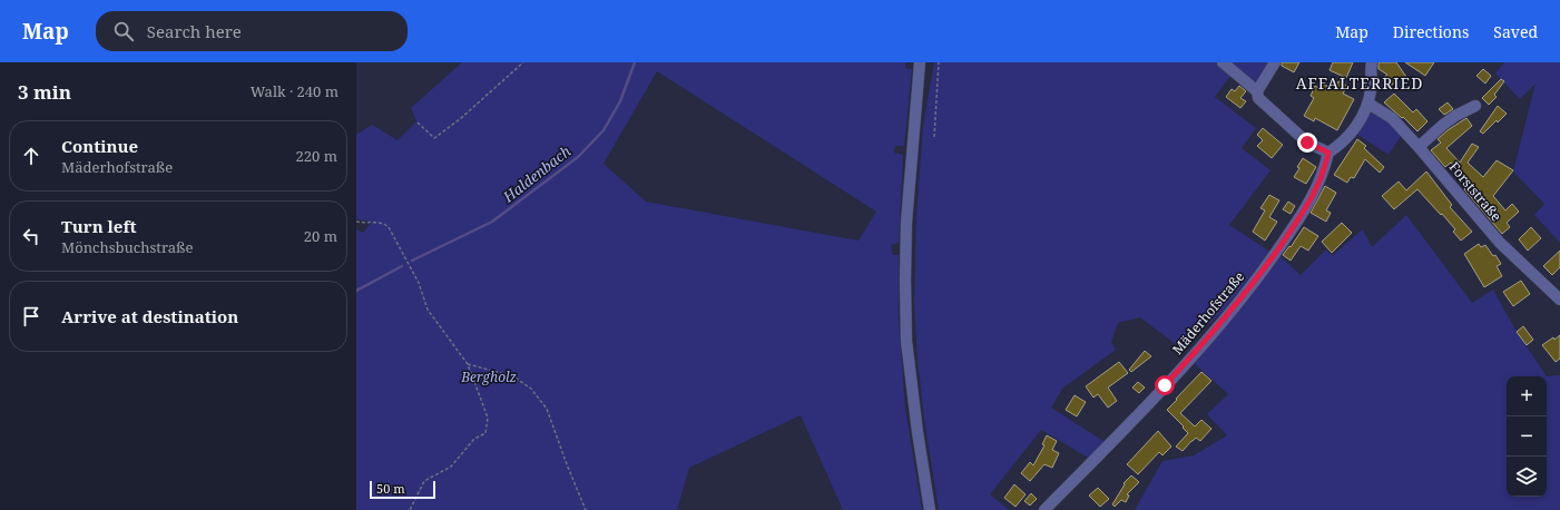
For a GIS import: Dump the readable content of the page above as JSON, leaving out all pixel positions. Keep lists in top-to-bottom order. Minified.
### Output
{"streets":{"street":["Forststraße","Mäderhofstraße"]},"districts":["AFFALTERRIED"],"water":["Haldenbach"],"parks":["Bergholz"],"scale_bar":"50 m","page":{"header":"Map","search":"Search here","nav":["Map","Directions","Saved"],"heading":["3 min","Walk · 240 m"],"list":[["Continue","Mäderhofstraße","220 m"],["Turn left","Mönchsbuchstraße","20 m"],"Arrive at destination"],"map_buttons":["+","−"],"scale":"50 m"}}
